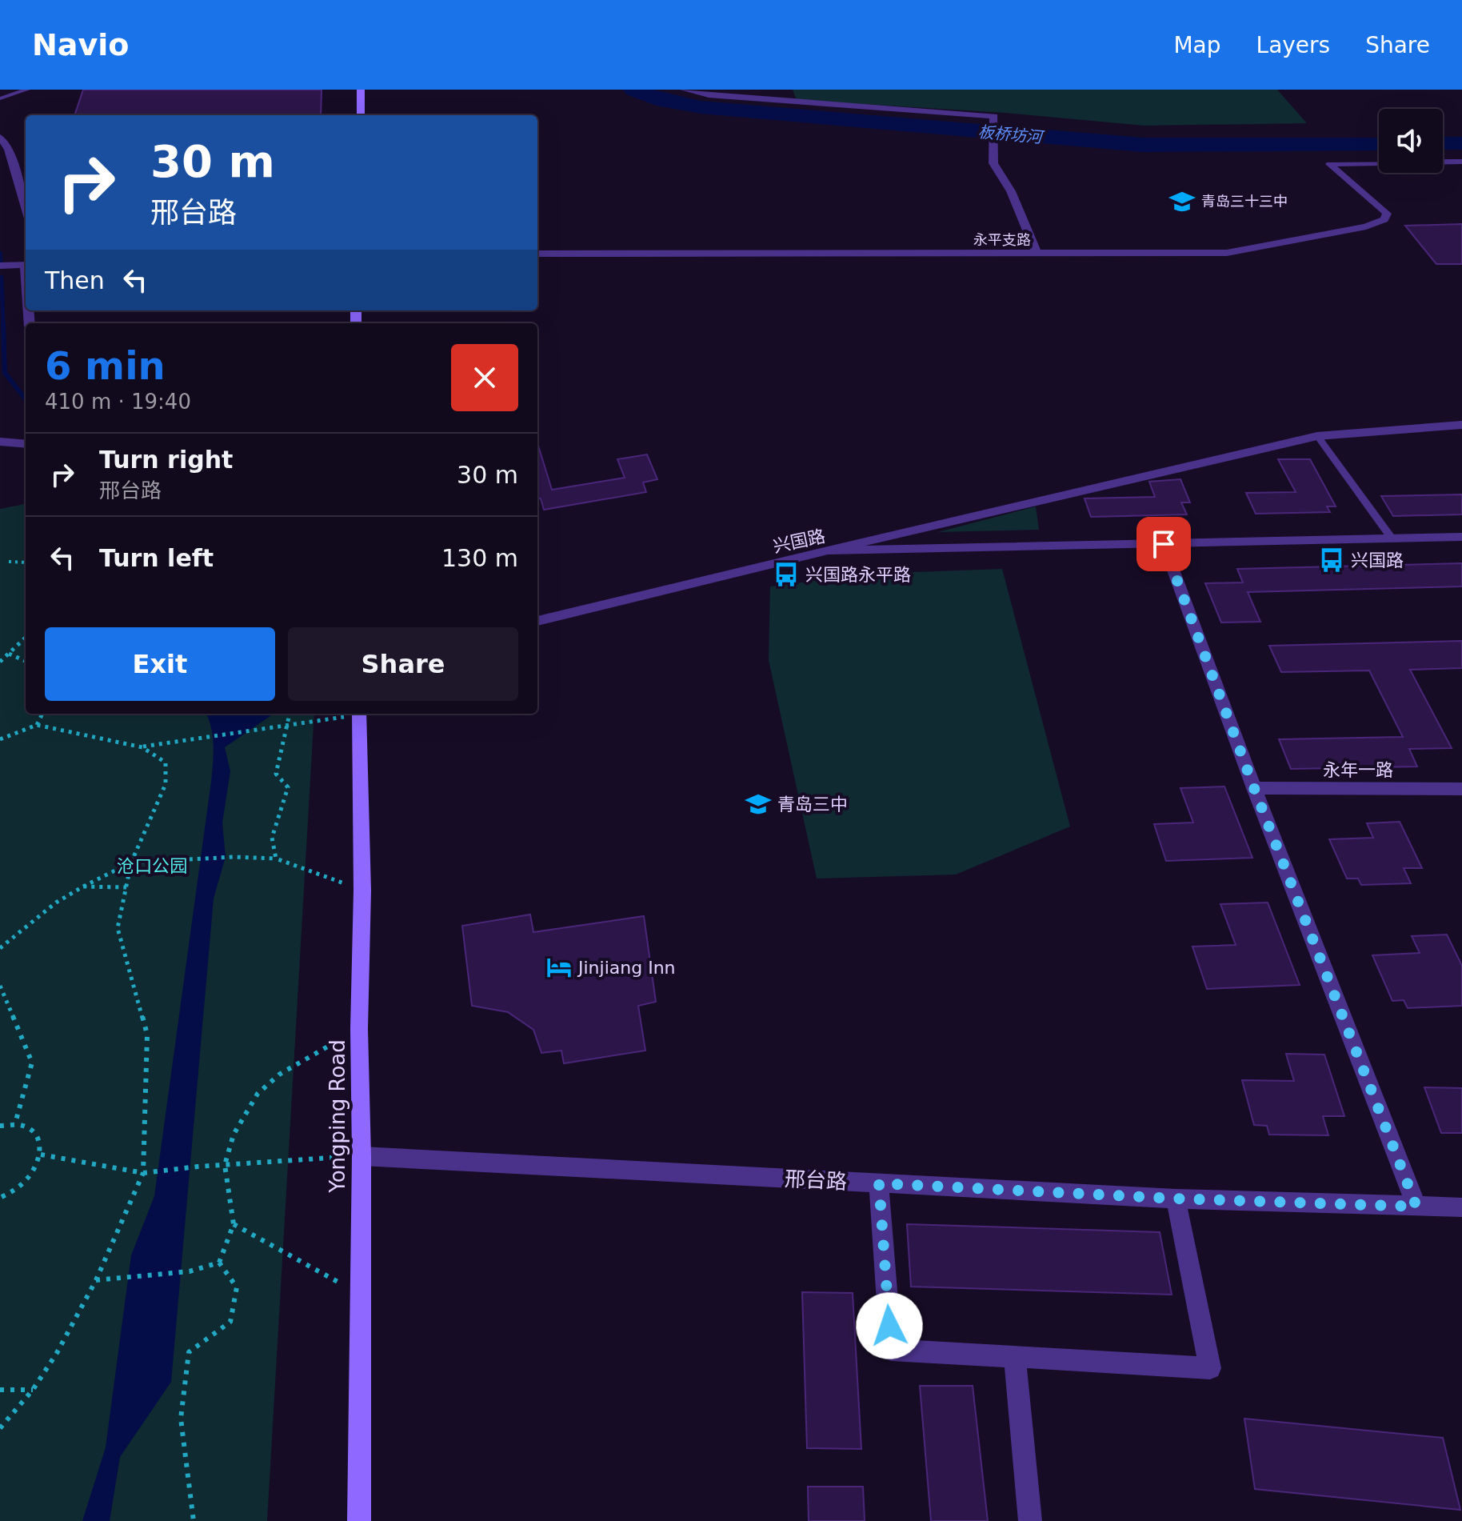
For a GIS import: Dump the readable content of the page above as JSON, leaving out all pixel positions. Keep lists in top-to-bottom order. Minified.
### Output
{"streets":{"main road":["Yongping Road"],"street":["永平支路","兴国路","永年一路","邢台路"]},"crossings":[["Yongping Road","邢台路"]],"water":["板桥坊河"],"parks":["沧口公园"],"places":{"school or university":["青岛三十三中","青岛三中"],"bus stop":["兴国路","兴国路永平路"],"hotel":["Jinjiang Inn"]},"page":{"header":"Navio","nav":["Map","Layers","Share"],"turn":["30 m","邢台路"],"then":"Then","heading":["6 min","410 m · 19:40"],"list":[{"name":"Turn right","note":"邢台路","value":"30 m"},{"name":"Turn left","value":"130 m"}],"buttons":["Exit","Share"]}}
